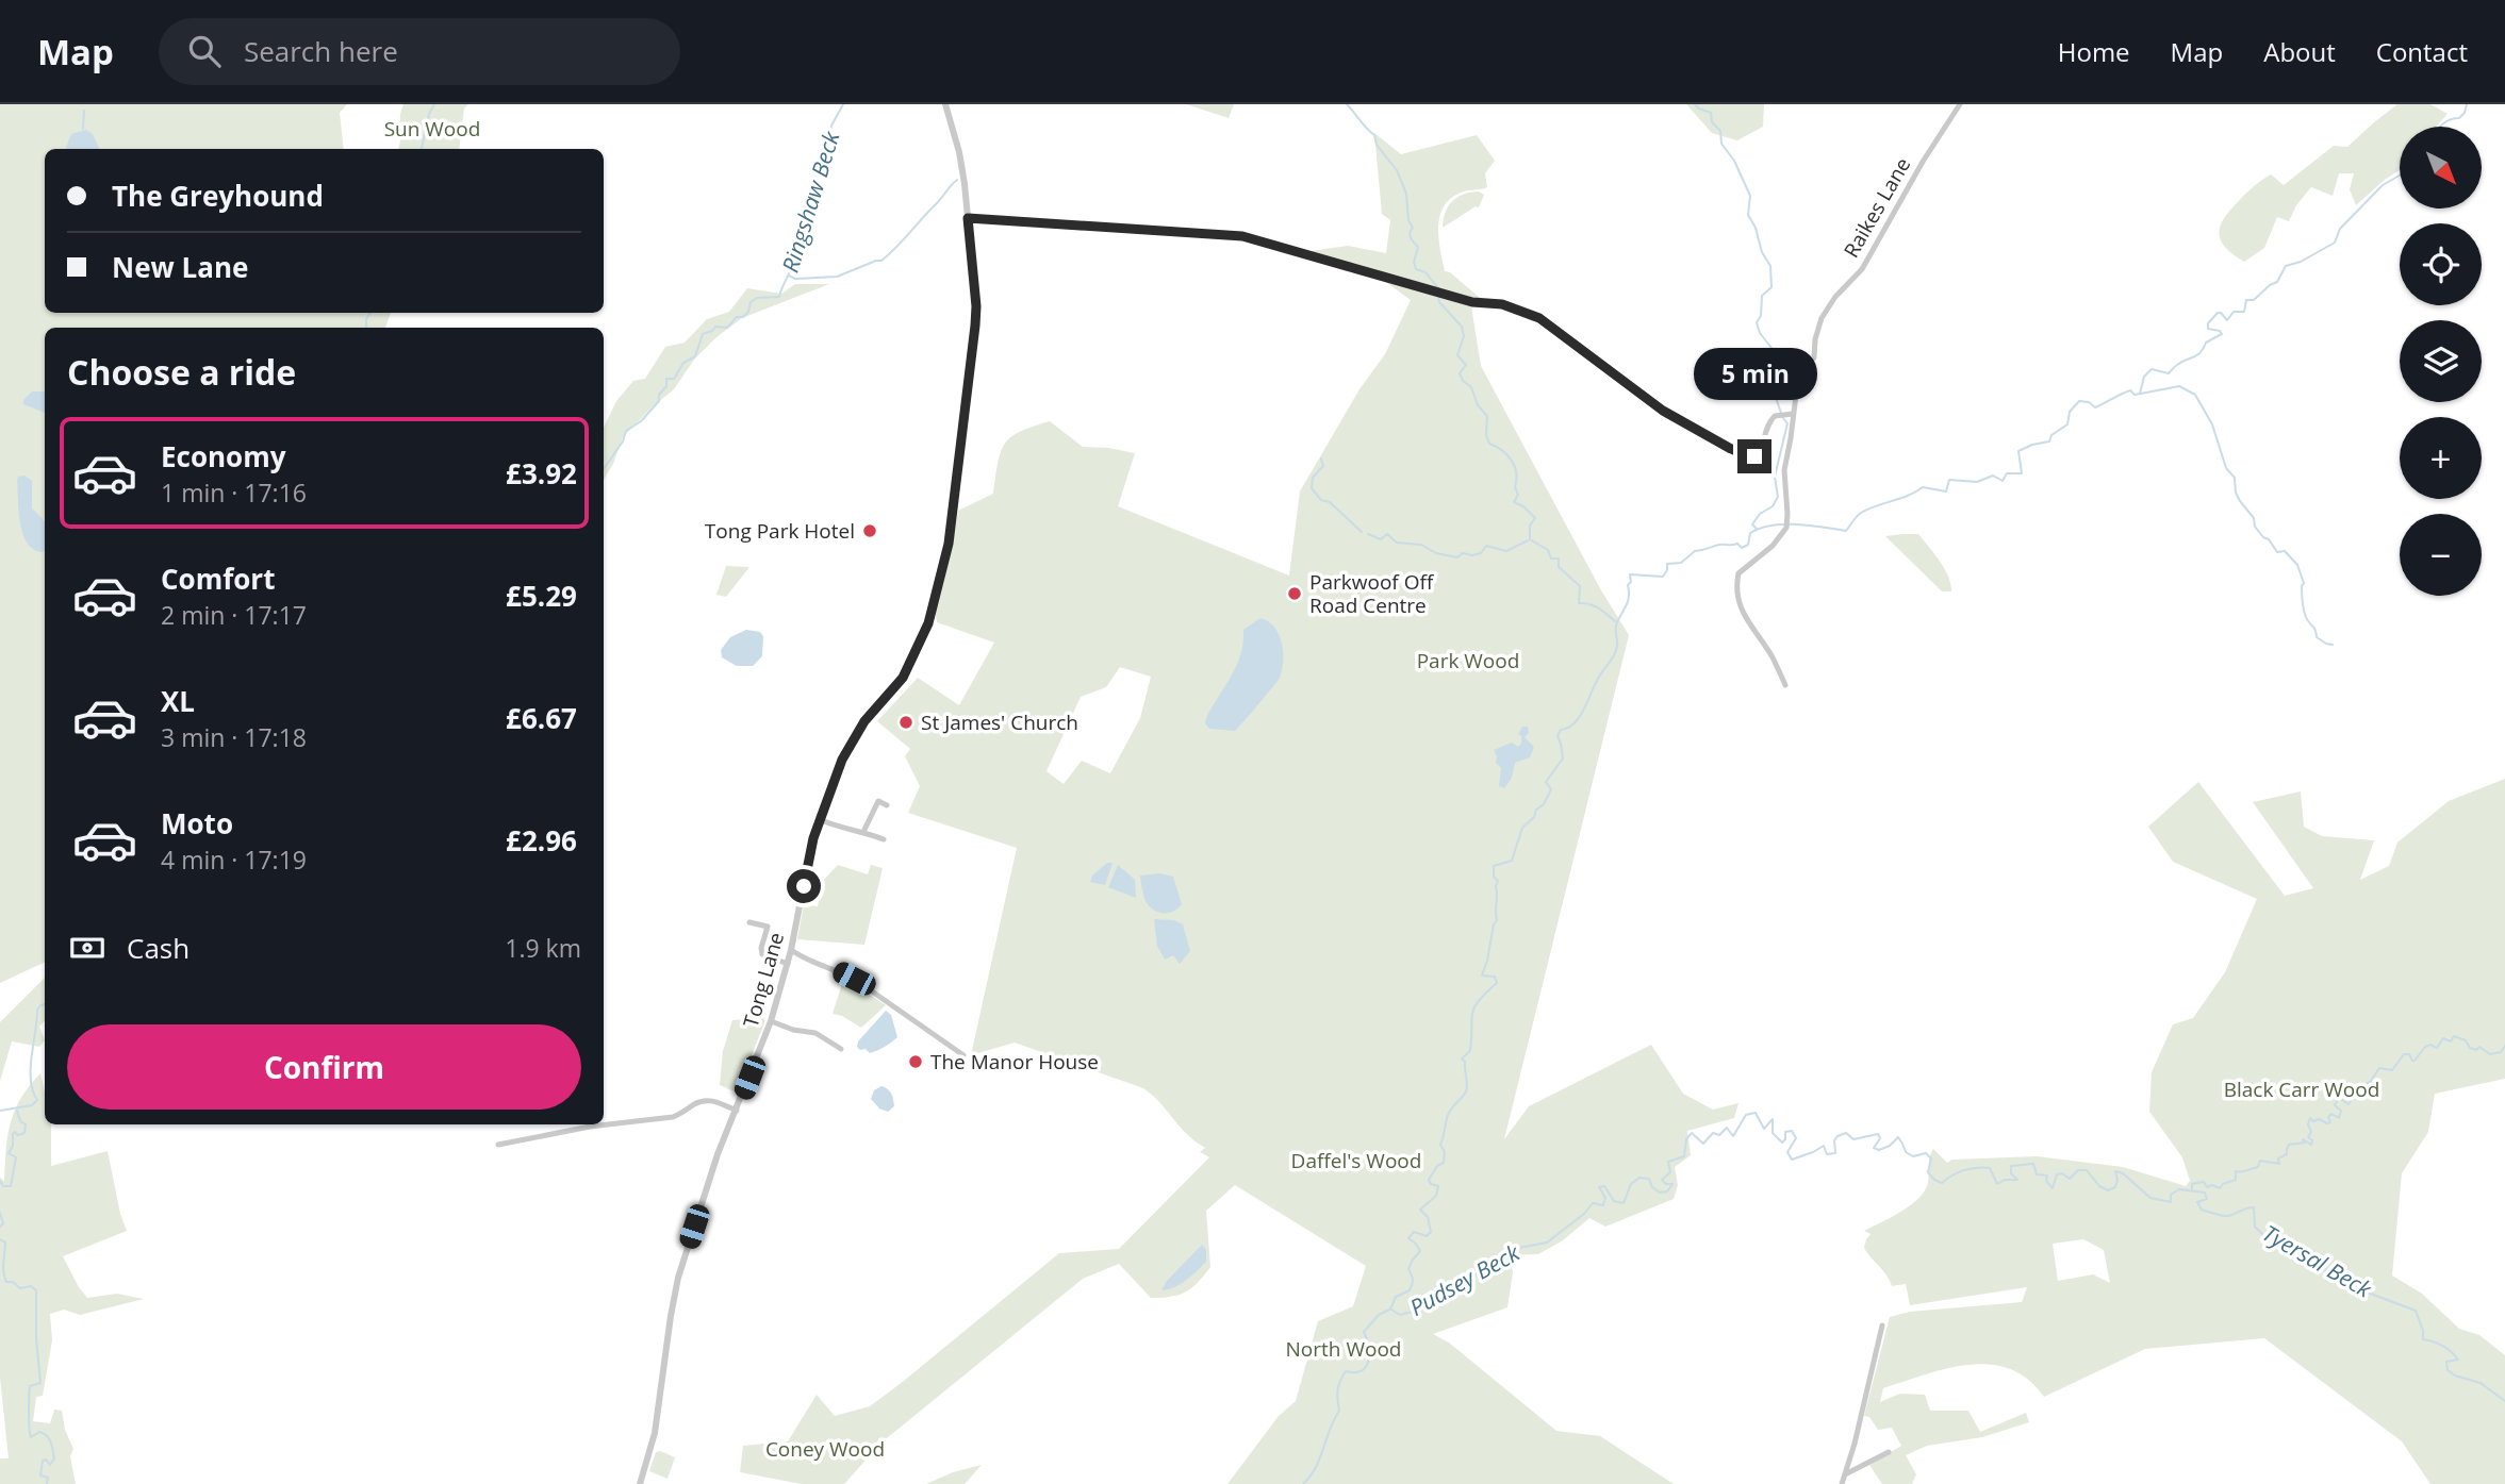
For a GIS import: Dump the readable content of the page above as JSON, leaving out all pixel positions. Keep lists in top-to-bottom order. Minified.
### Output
{"streets":{"street":["Raikes Lane","Tong Lane"]},"water":["Ringshaw Beck","Tyersal Beck","Pudsey Beck"],"parks":["Sun Wood","Park Wood","Black Carr Wood","Daffel's Wood","North Wood","Coney Wood"],"places":["Tong Park Hotel","Parkwoof Off Road Centre","St James' Church","The Manor House"],"north":"bottom right","page":{"header":"Map","search":"Search here","nav":["Home","Map","About","Contact"],"map_buttons":["+","−"],"banner":["The Greyhound","New Lane"],"heading":"Choose a ride","bubble":"5 min","list":[{"name":"Economy","note":"1 min · 17:16","value":"£3.92"},{"name":"Comfort","note":"2 min · 17:17","value":"£5.29"},{"name":"XL","note":"3 min · 17:18","value":"£6.67"},{"name":"Moto","note":"4 min · 17:19","value":"£2.96"}],"pay":["Cash","1.9 km"],"buttons":"Confirm"}}
